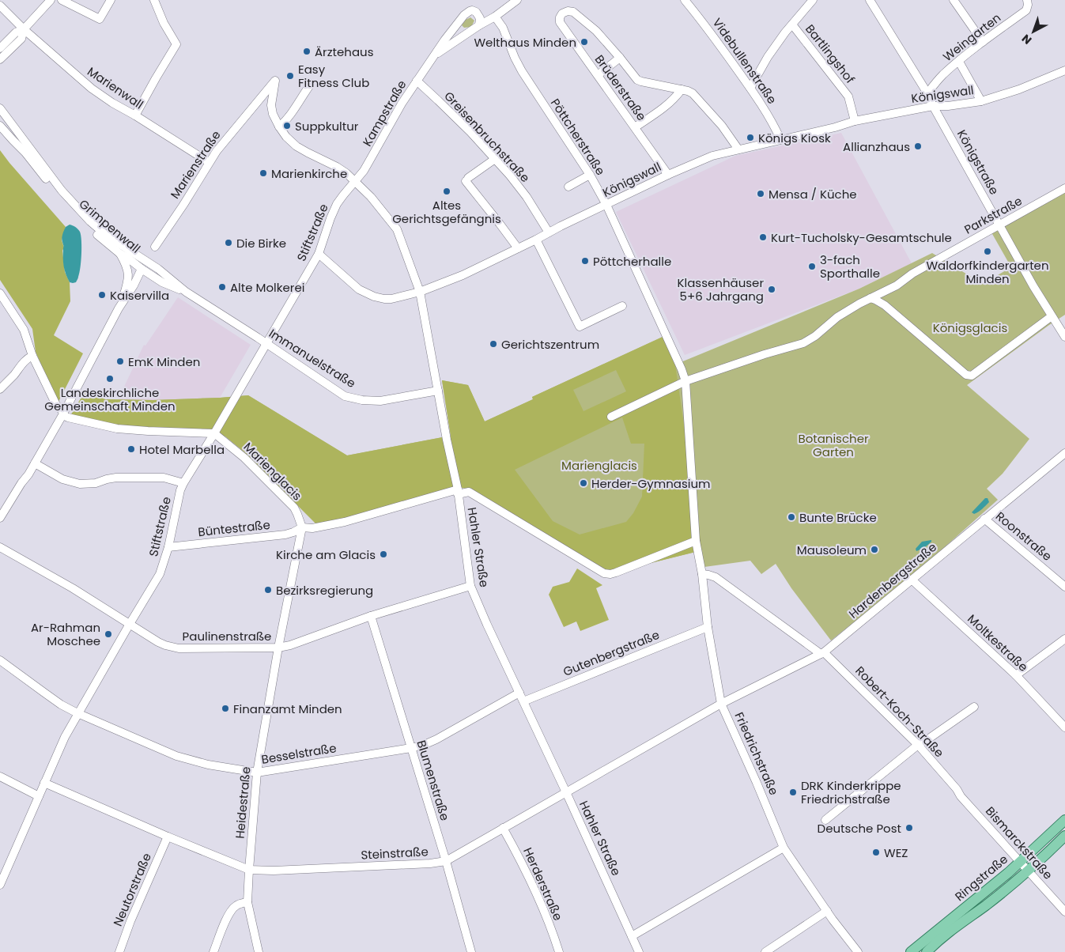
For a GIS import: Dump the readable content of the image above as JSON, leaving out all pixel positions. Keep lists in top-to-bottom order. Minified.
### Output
{"streets":{"main road":["Ringstraße"],"street":["Weingarten","Bartlingshof","Videbullenstraße","Marienwall","Brüderstraße","Königswall","Kampstraße","Greisenbruchstraße","Pöttcherstraße","Königstraße","Marienstraße","Parkstraße","Grimpenwall","Stiftstraße","Immanuelstraße","Marienglacis","Büntestraße","Roonstraße","Hahler Straße","Hardenbergstraße","Paulinenstraße","Moltkestraße","Gutenbergstraße","Robert-Koch-Straße","Besselstraße","Friedrichstraße","Blumenstraße","Heidestraße","Bismarckstraße","Steinstraße","Herderstraße","Neutorstraße"]},"crossings":[["Weingarten","Königswall"],["Weingarten","Königstraße"],["Bartlingshof","Königswall"],["Videbullenstraße","Königswall"],["Marienwall","Marienstraße"],["Brüderstraße","Königswall"],["Königswall","Greisenbruchstraße"],["Königswall","Pöttcherstraße"],["Königswall","Königstraße"],["Königswall","Stiftstraße"],["Königswall","Hahler Straße"],["Kampstraße","Greisenbruchstraße"],["Kampstraße","Pöttcherstraße"],["Kampstraße","Stiftstraße"],["Kampstraße","Hahler Straße"],["Königstraße","Parkstraße"],["Marienstraße","Hahler Straße"],["Grimpenwall","Immanuelstraße"],["Stiftstraße","Immanuelstraße"],["Stiftstraße","Marienglacis"],["Stiftstraße","Büntestraße"],["Stiftstraße","Hahler Straße"],["Stiftstraße","Paulinenstraße"],["Stiftstraße","Besselstraße"],["Stiftstraße","Steinstraße"],["Immanuelstraße","Hahler Straße"],["Marienglacis","Büntestraße"],["Marienglacis","Heidestraße"],["Büntestraße","Heidestraße"],["Roonstraße","Hardenbergstraße"],["Hahler Straße","Paulinenstraße"],["Hahler Straße","Gutenbergstraße"],["Hahler Straße","Besselstraße"],["Hahler Straße","Steinstraße"],["Hardenbergstraße","Moltkestraße"],["Hardenbergstraße","Robert-Koch-Straße"],["Hardenbergstraße","Friedrichstraße"],["Hardenbergstraße","Steinstraße"],["Paulinenstraße","Blumenstraße"],["Paulinenstraße","Heidestraße"],["Gutenbergstraße","Friedrichstraße"],["Robert-Koch-Straße","Friedrichstraße"],["Robert-Koch-Straße","Bismarckstraße"],["Besselstraße","Blumenstraße"],["Besselstraße","Heidestraße"],["Friedrichstraße","Steinstraße"],["Blumenstraße","Steinstraße"],["Heidestraße","Steinstraße"],["Bismarckstraße","Ringstraße"],["Steinstraße","Herderstraße"],["Steinstraße","Neutorstraße"]],"parks":["Königsglacis","Botanischer Garten","Marienglacis"],"places":["Welthaus Minden","Ärztehaus","Easy Fitness Club","Suppkultur","Königs Kiosk","Allianzhaus","Marienkirche","Altes Gerichtsgefängnis","Mensa / Küche","Kurt-Tucholsky-Gesamtschule","Die Birke","Waldorfkindergarten Minden","Pöttcherhalle","3-fach Sporthalle","Alte Molkerei","Klassenhäuser 5+6 Jahrgang","Kaiservilla","Gerichtszentrum","EmK Minden","Landeskirchliche Gemeinschaft Minden","Hotel Marbella","Herder-Gymnasium","Bunte Brücke","Mausoleum","Kirche am Glacis","Bezirksregierung","Ar-Rahman Moschee","Finanzamt Minden","DRK Kinderkrippe Friedrichstraße","Deutsche Post","WEZ"],"north":"bottom left"}
